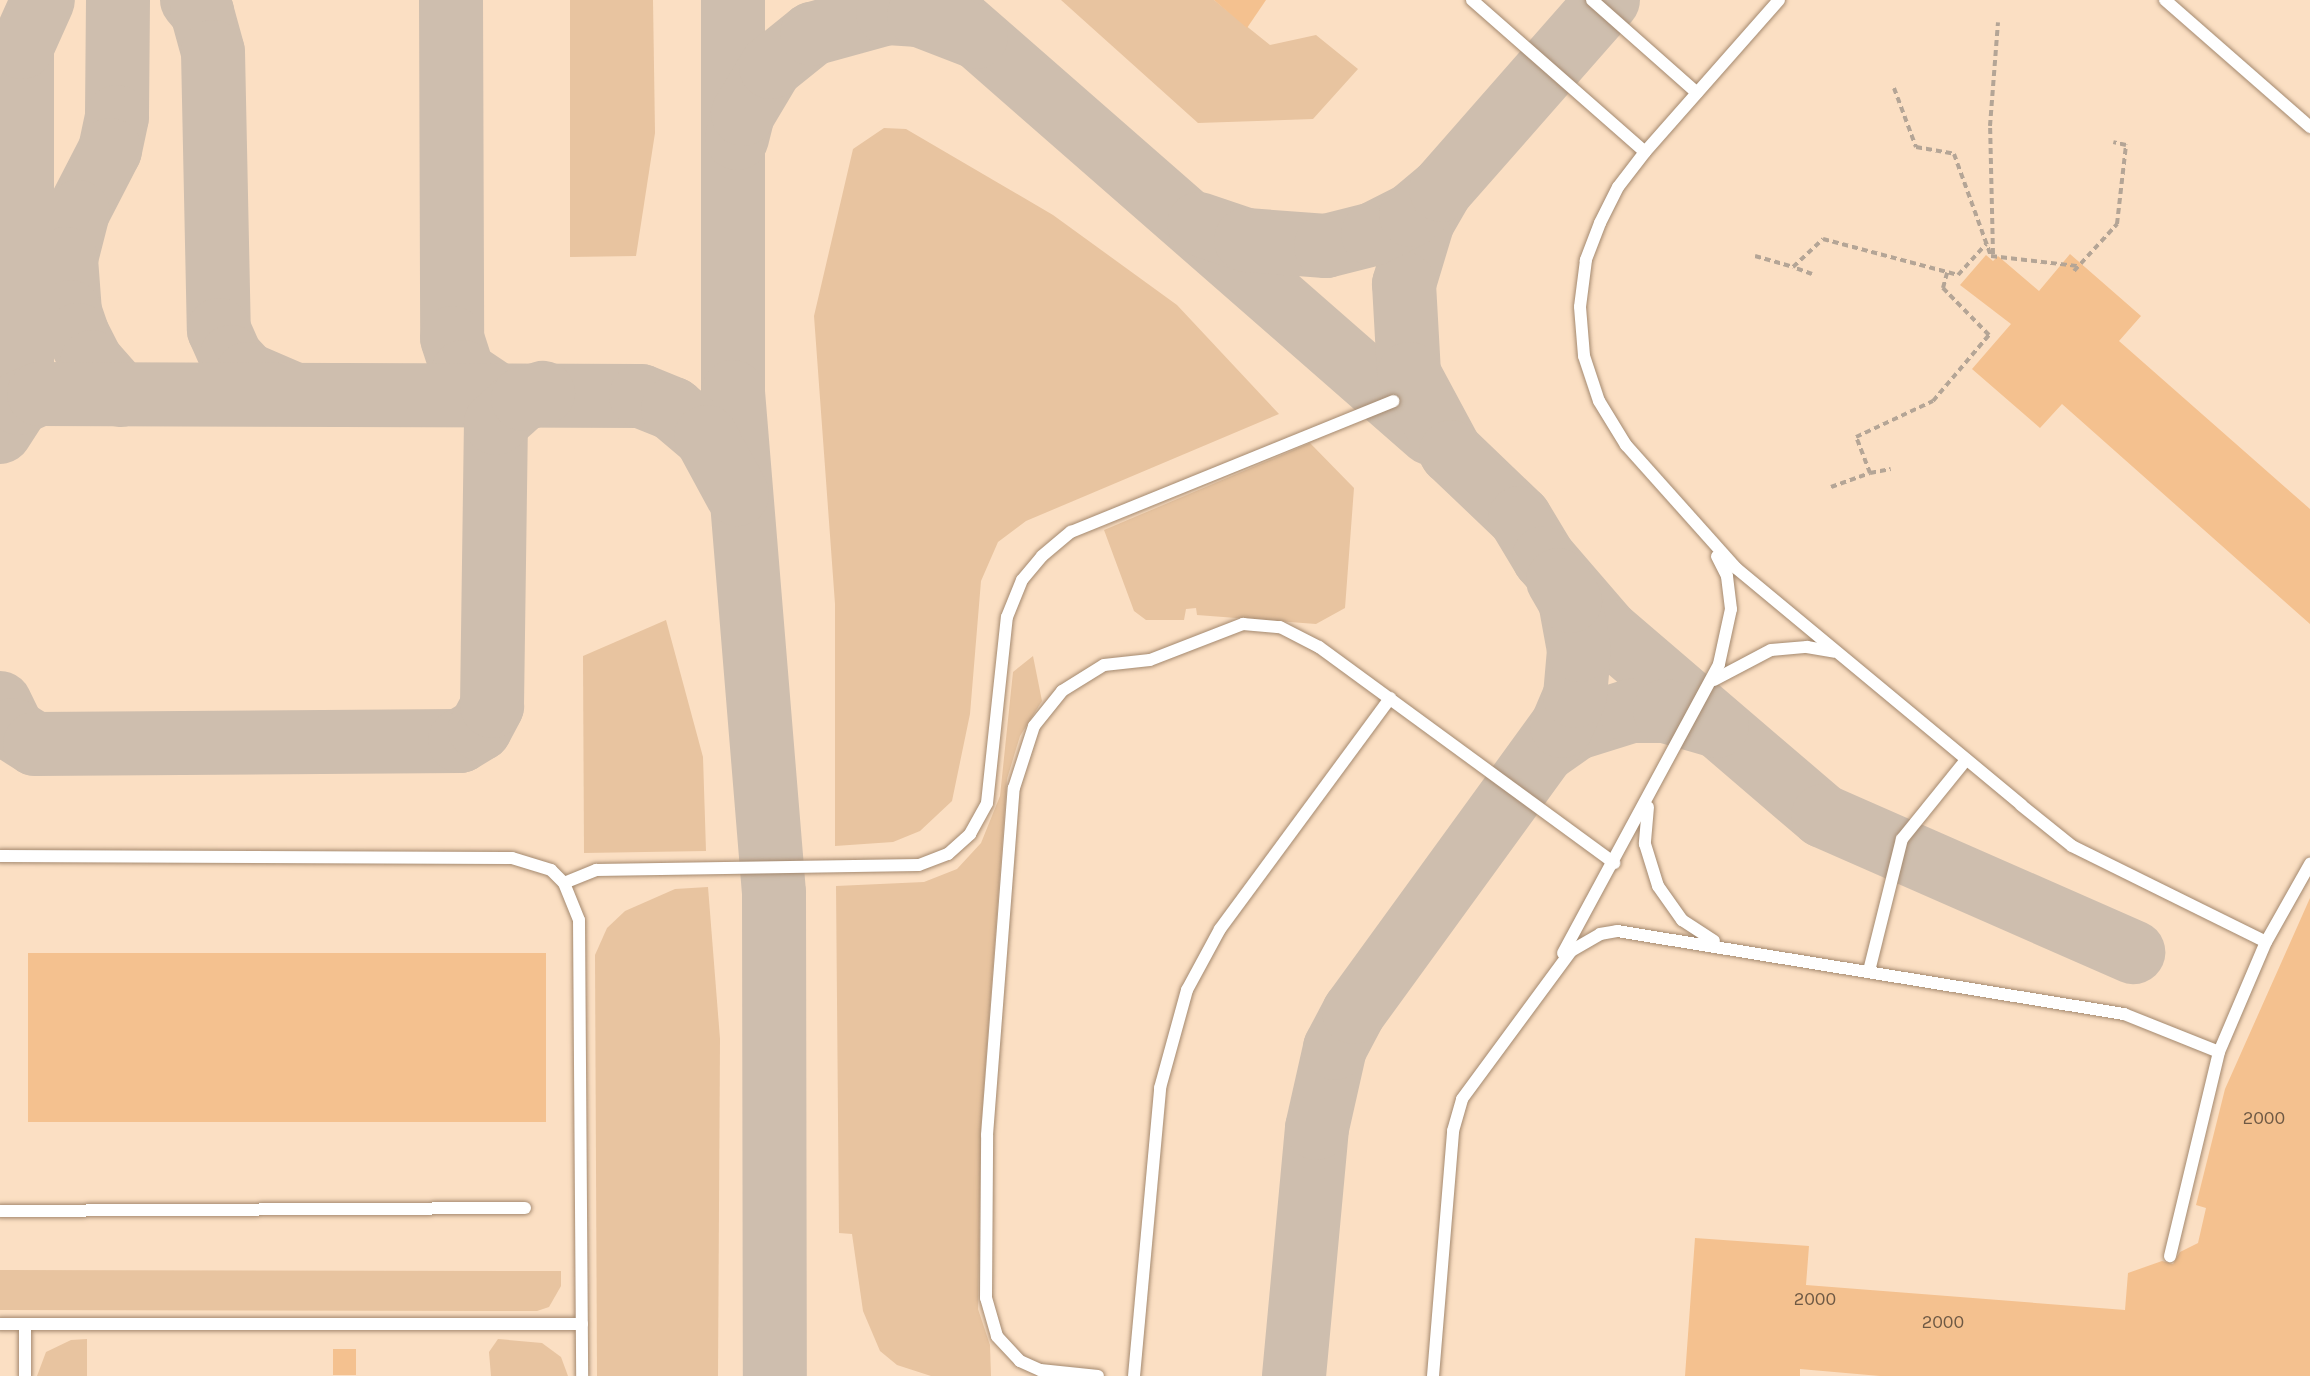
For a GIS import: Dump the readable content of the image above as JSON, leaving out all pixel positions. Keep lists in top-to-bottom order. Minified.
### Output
{"house_numbers":["2000","2000","2000"]}
